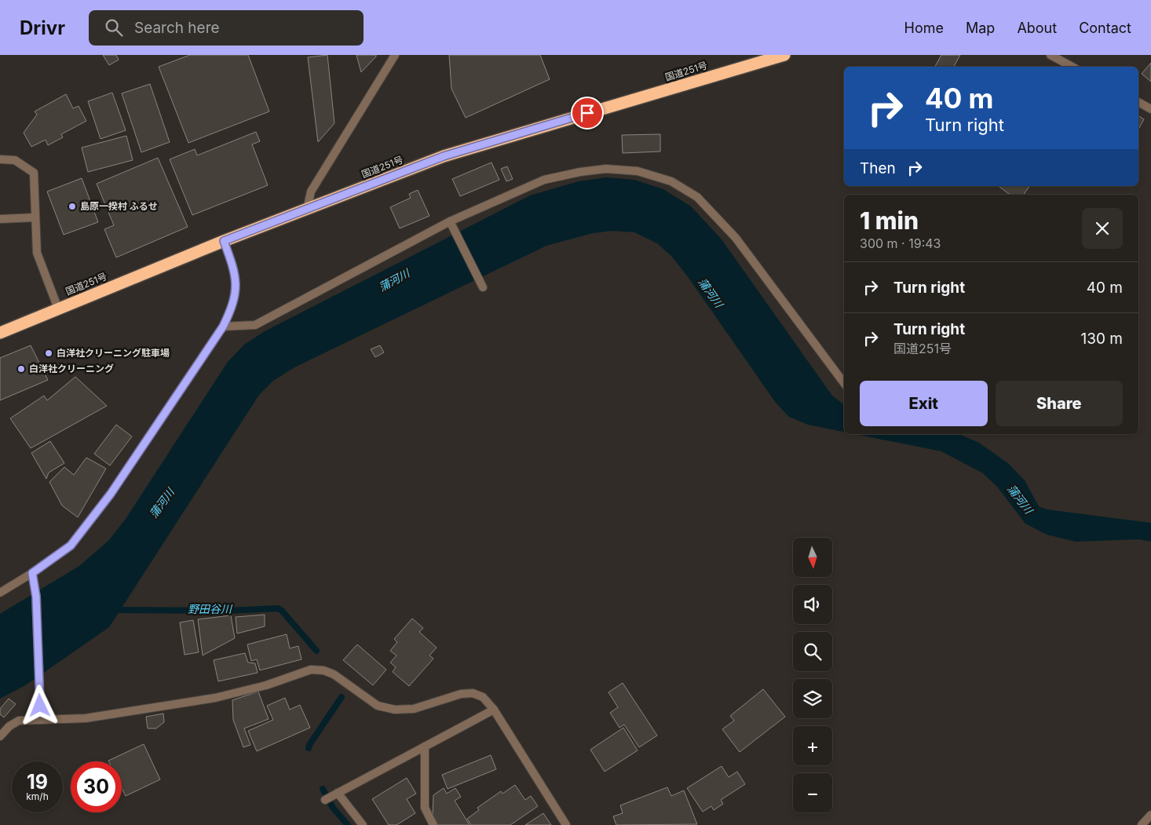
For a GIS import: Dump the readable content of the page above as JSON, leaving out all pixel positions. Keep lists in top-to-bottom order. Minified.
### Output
{"streets":{"highway":["国道251号"]},"water":["蒲河川","野田谷川"],"places":["島原一揆村 ふるせ","白洋社クリーニング駐車場","白洋社クリーニング"],"north":"bottom","page":{"header":"Drivr","search":"Search here","nav":["Home","Map","About","Contact"],"turn":["40 m","Turn right"],"then":"Then","heading":["1 min","300 m · 19:43"],"list":[{"name":"Turn right","value":"40 m"},{"name":"Turn right","note":"国道251号","value":"130 m"}],"buttons":["Exit","Share"],"map_buttons":["+","−"],"speed":"19 km/h","limit":"30"}}
